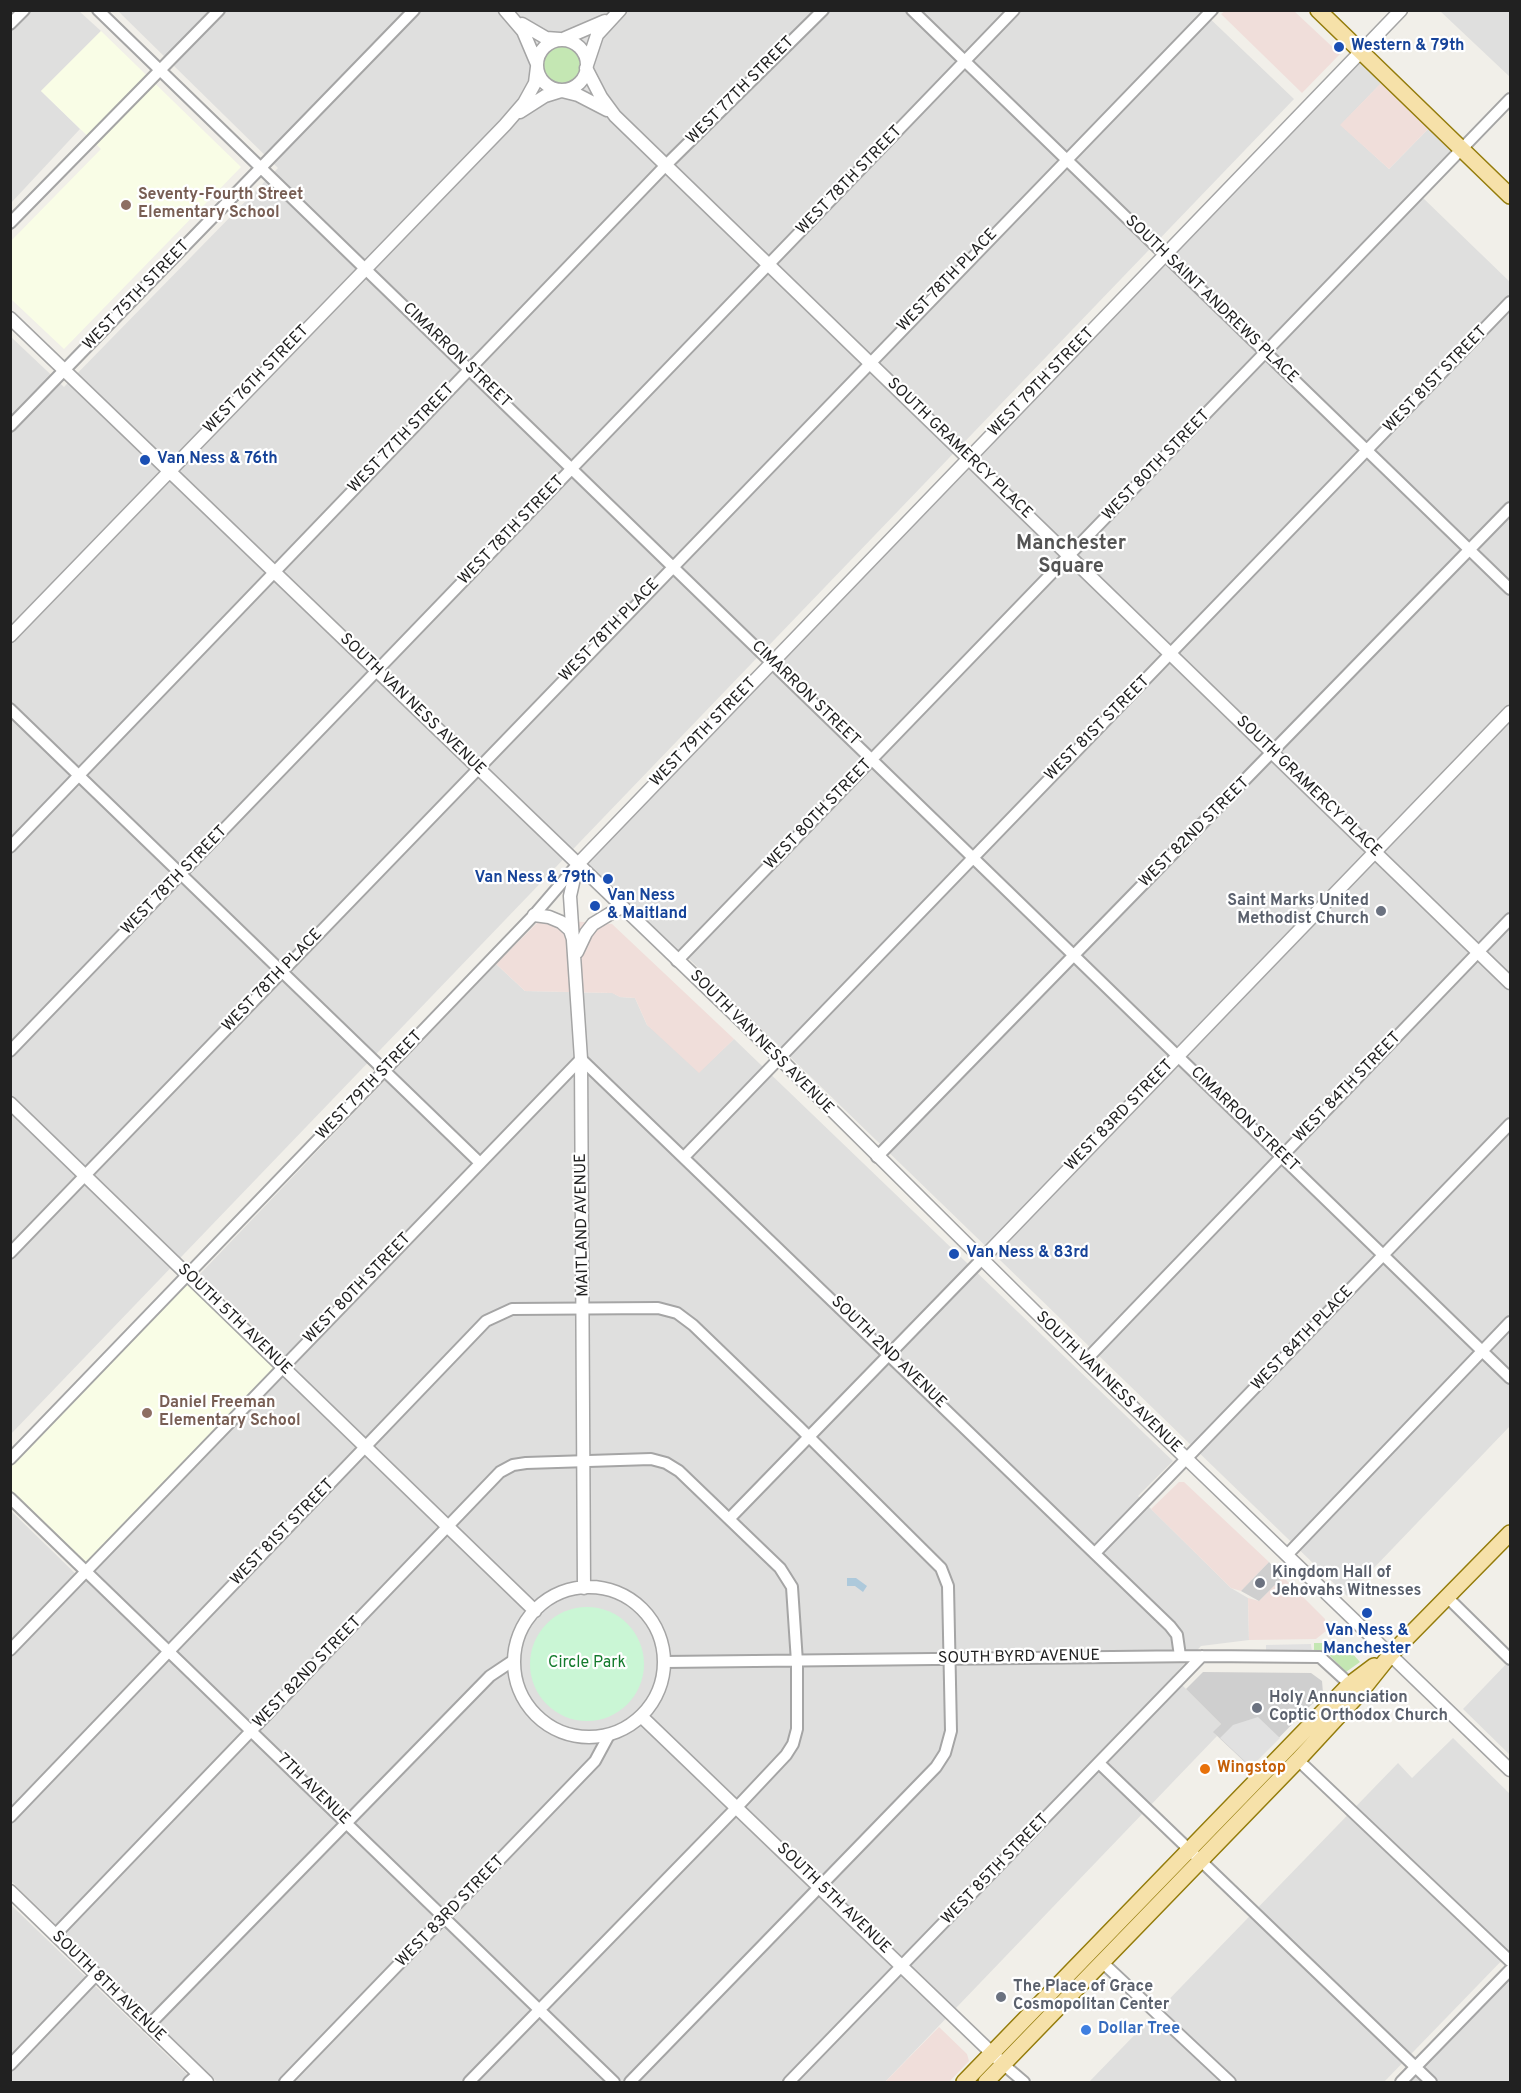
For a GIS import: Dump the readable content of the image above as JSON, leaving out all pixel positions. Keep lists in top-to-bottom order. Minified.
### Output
{"streets":{"street":["WEST 77TH STREET","WEST 78TH STREET","WEST 78TH PLACE","WEST 75TH STREET","SOUTH SAINT ANDREWS PLACE","CIMARRON STREET","WEST 76TH STREET","WEST 81ST STREET","WEST 79TH STREET","SOUTH GRAMERCY PLACE","WEST 80TH STREET","SOUTH VAN NESS AVENUE","WEST 82ND STREET","WEST 84TH STREET","WEST 83RD STREET","MAITLAND AVENUE","SOUTH 5TH AVENUE","WEST 84TH PLACE","SOUTH 2ND AVENUE","SOUTH BYRD AVENUE","7TH AVENUE","WEST 85TH STREET","SOUTH 8TH AVENUE"]},"crossings":[["WEST 77TH STREET","CIMARRON STREET"],["WEST 77TH STREET","SOUTH GRAMERCY PLACE"],["WEST 77TH STREET","SOUTH VAN NESS AVENUE"],["WEST 78TH STREET","SOUTH SAINT ANDREWS PLACE"],["WEST 78TH STREET","CIMARRON STREET"],["WEST 78TH STREET","SOUTH GRAMERCY PLACE"],["WEST 78TH STREET","SOUTH VAN NESS AVENUE"],["WEST 78TH PLACE","SOUTH SAINT ANDREWS PLACE"],["WEST 78TH PLACE","CIMARRON STREET"],["WEST 78TH PLACE","SOUTH GRAMERCY PLACE"],["WEST 78TH PLACE","SOUTH VAN NESS AVENUE"],["WEST 78TH PLACE","SOUTH 5TH AVENUE"],["WEST 75TH STREET","CIMARRON STREET"],["WEST 75TH STREET","SOUTH VAN NESS AVENUE"],["SOUTH SAINT ANDREWS PLACE","WEST 81ST STREET"],["SOUTH SAINT ANDREWS PLACE","WEST 79TH STREET"],["SOUTH SAINT ANDREWS PLACE","WEST 80TH STREET"],["SOUTH SAINT ANDREWS PLACE","WEST 82ND STREET"],["CIMARRON STREET","WEST 76TH STREET"],["CIMARRON STREET","WEST 81ST STREET"],["CIMARRON STREET","WEST 79TH STREET"],["CIMARRON STREET","WEST 80TH STREET"],["CIMARRON STREET","WEST 82ND STREET"],["CIMARRON STREET","WEST 84TH STREET"],["CIMARRON STREET","WEST 83RD STREET"],["CIMARRON STREET","WEST 84TH PLACE"],["WEST 76TH STREET","SOUTH GRAMERCY PLACE"],["WEST 76TH STREET","SOUTH VAN NESS AVENUE"],["WEST 81ST STREET","SOUTH GRAMERCY PLACE"],["WEST 81ST STREET","SOUTH VAN NESS AVENUE"],["WEST 81ST STREET","WEST 83RD STREET"],["WEST 81ST STREET","MAITLAND AVENUE"],["WEST 81ST STREET","SOUTH 5TH AVENUE"],["WEST 81ST STREET","SOUTH 2ND AVENUE"],["WEST 81ST STREET","SOUTH BYRD AVENUE"],["WEST 81ST STREET","7TH AVENUE"],["WEST 79TH STREET","SOUTH GRAMERCY PLACE"],["WEST 79TH STREET","SOUTH VAN NESS AVENUE"],["WEST 79TH STREET","MAITLAND AVENUE"],["WEST 79TH STREET","SOUTH 5TH AVENUE"],["SOUTH GRAMERCY PLACE","WEST 80TH STREET"],["SOUTH GRAMERCY PLACE","WEST 82ND STREET"],["SOUTH GRAMERCY PLACE","WEST 84TH STREET"],["SOUTH GRAMERCY PLACE","WEST 83RD STREET"],["WEST 80TH STREET","SOUTH VAN NESS AVENUE"],["WEST 80TH STREET","MAITLAND AVENUE"],["WEST 80TH STREET","SOUTH 5TH AVENUE"],["WEST 80TH STREET","SOUTH 2ND AVENUE"],["WEST 80TH STREET","7TH AVENUE"],["SOUTH VAN NESS AVENUE","WEST 82ND STREET"],["SOUTH VAN NESS AVENUE","WEST 84TH STREET"],["SOUTH VAN NESS AVENUE","WEST 83RD STREET"],["SOUTH VAN NESS AVENUE","MAITLAND AVENUE"],["SOUTH VAN NESS AVENUE","WEST 84TH PLACE"],["WEST 82ND STREET","WEST 83RD STREET"],["WEST 82ND STREET","MAITLAND AVENUE"],["WEST 82ND STREET","SOUTH 5TH AVENUE"],["WEST 82ND STREET","SOUTH BYRD AVENUE"],["WEST 82ND STREET","7TH AVENUE"],["WEST 82ND STREET","SOUTH 8TH AVENUE"],["WEST 83RD STREET","MAITLAND AVENUE"],["WEST 83RD STREET","SOUTH 5TH AVENUE"],["WEST 83RD STREET","SOUTH 2ND AVENUE"],["WEST 83RD STREET","SOUTH BYRD AVENUE"],["WEST 83RD STREET","7TH AVENUE"],["MAITLAND AVENUE","SOUTH 5TH AVENUE"],["MAITLAND AVENUE","SOUTH 2ND AVENUE"],["MAITLAND AVENUE","SOUTH BYRD AVENUE"],["SOUTH 5TH AVENUE","SOUTH BYRD AVENUE"],["SOUTH 5TH AVENUE","WEST 85TH STREET"],["WEST 84TH PLACE","SOUTH 2ND AVENUE"],["SOUTH 2ND AVENUE","SOUTH BYRD AVENUE"],["SOUTH BYRD AVENUE","WEST 85TH STREET"]],"districts":["Manchester Square"],"parks":["Circle Park"],"places":["Western & 79th","Seventy-Fourth Street Elementary School","Van Ness & 76th","Van Ness & 79th","Van Ness & Maitland","Saint Marks United Methodist Church","Van Ness & 83rd","Daniel Freeman Elementary School","Kingdom Hall of Jehovahs Witnesses","Van Ness & Manchester","Holy Annunciation Coptic Orthodox Church","Wingstop","The Place of Grace Cosmopolitan Center","Dollar Tree"]}
